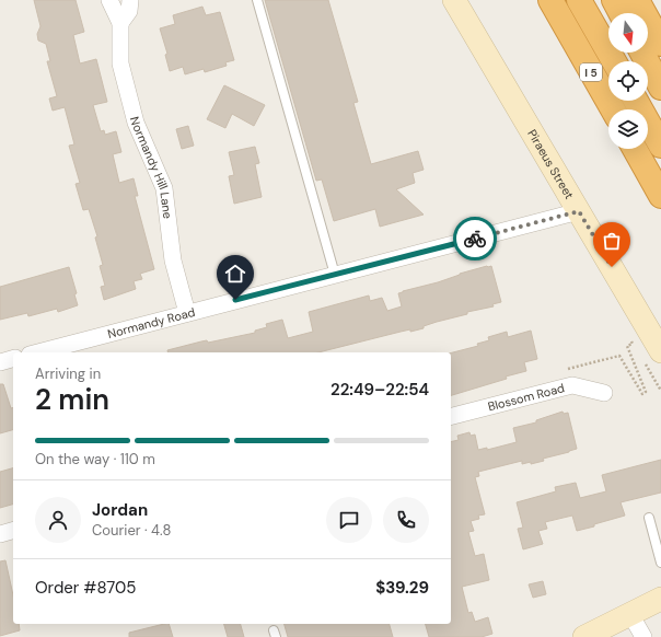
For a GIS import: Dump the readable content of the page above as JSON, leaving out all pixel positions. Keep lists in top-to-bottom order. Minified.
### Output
{"streets":{"highway":["I 5"],"main road":["Piraeus Street"],"street":["Normandy Hill Lane","Normandy Road","Blossom Road"]},"crossings":[["Piraeus Street","Normandy Road"],["Normandy Hill Lane","Normandy Road"]],"north":"bottom","page":{"heading":["2 min","Arriving in","22:49–22:54"],"panel":["Jordan","Courier · 4.8","Order #8705","$39.29"],"bar":"On the way · 110 m"}}
